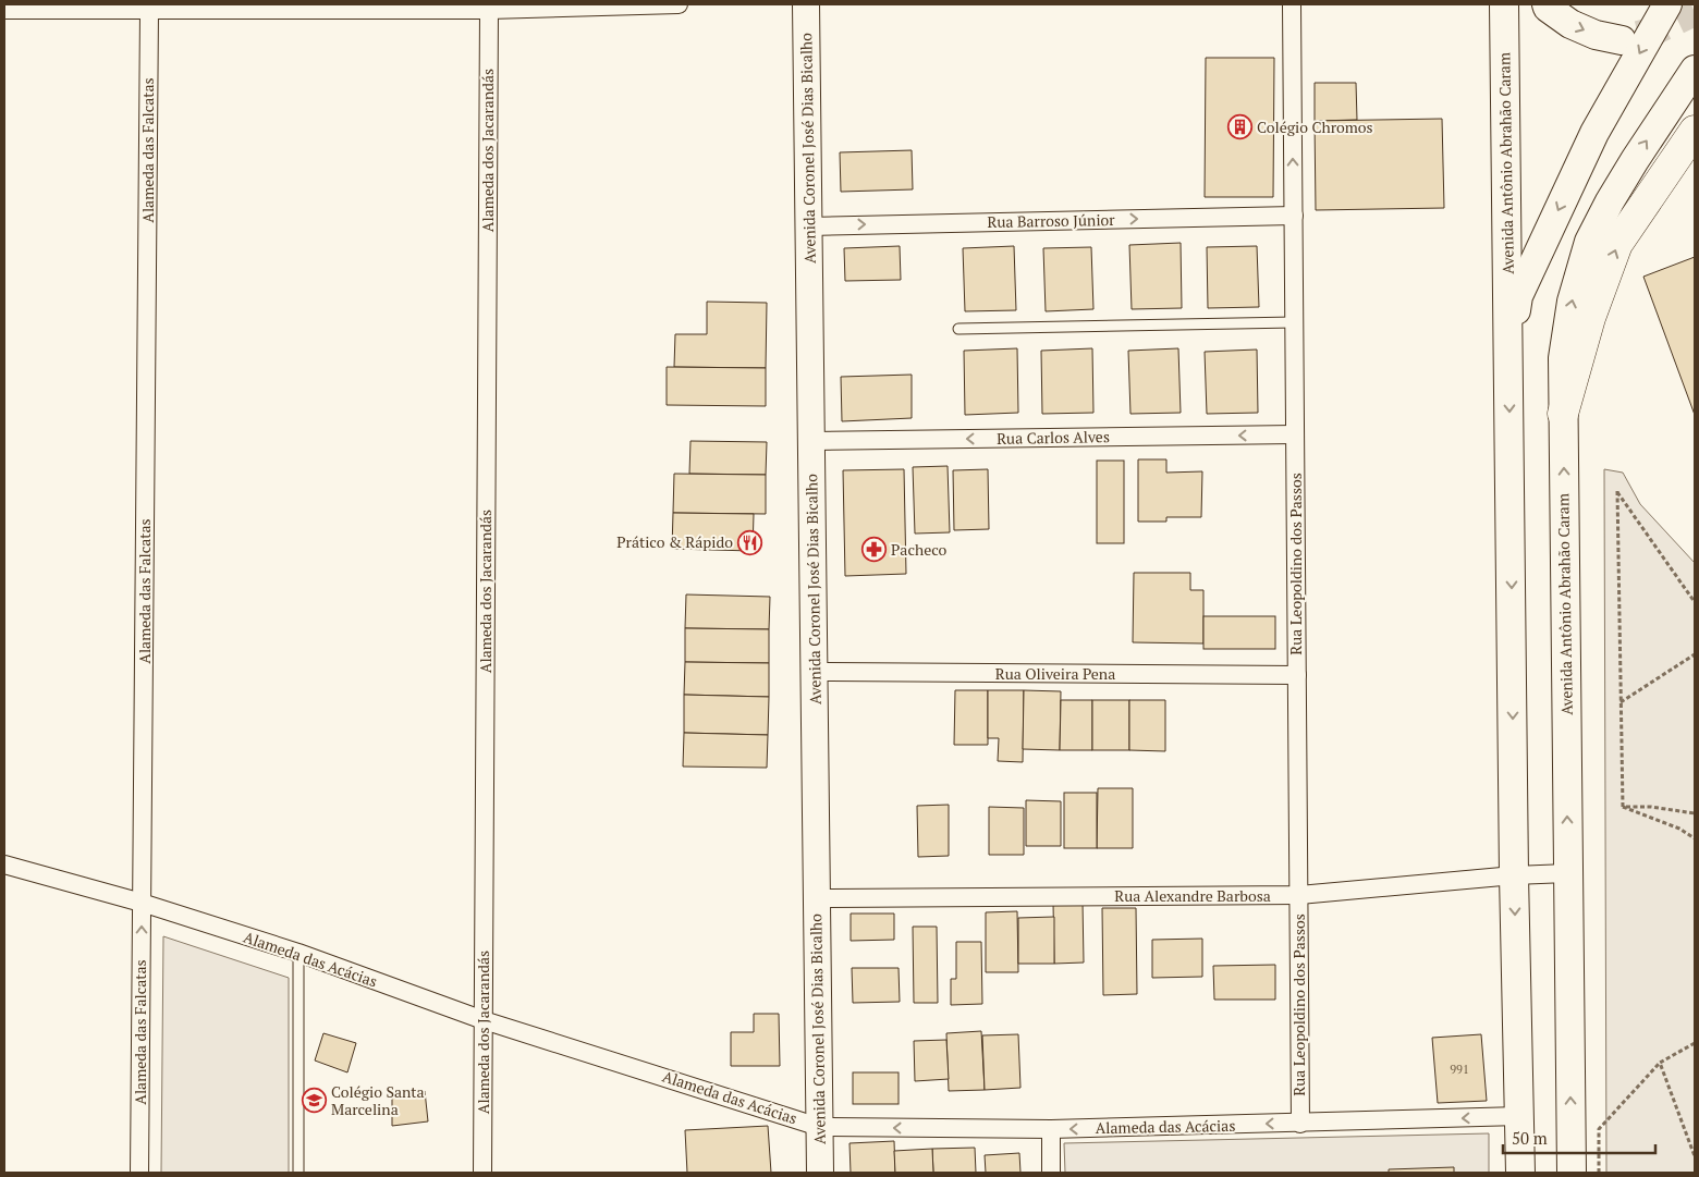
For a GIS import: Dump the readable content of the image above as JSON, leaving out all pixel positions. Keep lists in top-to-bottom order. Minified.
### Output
{"streets":{"main road":["Avenida Antônio Abrahão Caram"],"street":["Avenida Coronel José Dias Bicalho","Alameda das Falcatas","Alameda dos Jacarandás","Rua Barroso Júnior","Rua Carlos Alves","Rua Leopoldino dos Passos","Rua Oliveira Pena","Rua Alexandre Barbosa","Alameda das Acácias"]},"crossings":[["Avenida Coronel José Dias Bicalho","Rua Barroso Júnior"],["Avenida Coronel José Dias Bicalho","Rua Carlos Alves"],["Avenida Coronel José Dias Bicalho","Rua Oliveira Pena"],["Avenida Coronel José Dias Bicalho","Rua Alexandre Barbosa"],["Avenida Coronel José Dias Bicalho","Alameda das Acácias"],["Alameda das Falcatas","Alameda das Acácias"],["Alameda dos Jacarandás","Alameda das Acácias"],["Avenida Antônio Abrahão Caram","Rua Alexandre Barbosa"],["Avenida Antônio Abrahão Caram","Alameda das Acácias"],["Rua Barroso Júnior","Rua Leopoldino dos Passos"],["Rua Carlos Alves","Rua Leopoldino dos Passos"],["Rua Leopoldino dos Passos","Rua Oliveira Pena"],["Rua Leopoldino dos Passos","Rua Alexandre Barbosa"],["Rua Leopoldino dos Passos","Alameda das Acácias"]],"one_way":["Rua Barroso Júnior","Rua Carlos Alves","Alameda das Acácias"],"places":{"building":["Colégio Chromos"],"restaurant":["Prático & Rápido"],"pharmacy":["Pacheco"],"school or university":["Colégio Santa Marcelina"]},"house_numbers":["991"],"scale_bar":"50 m"}
